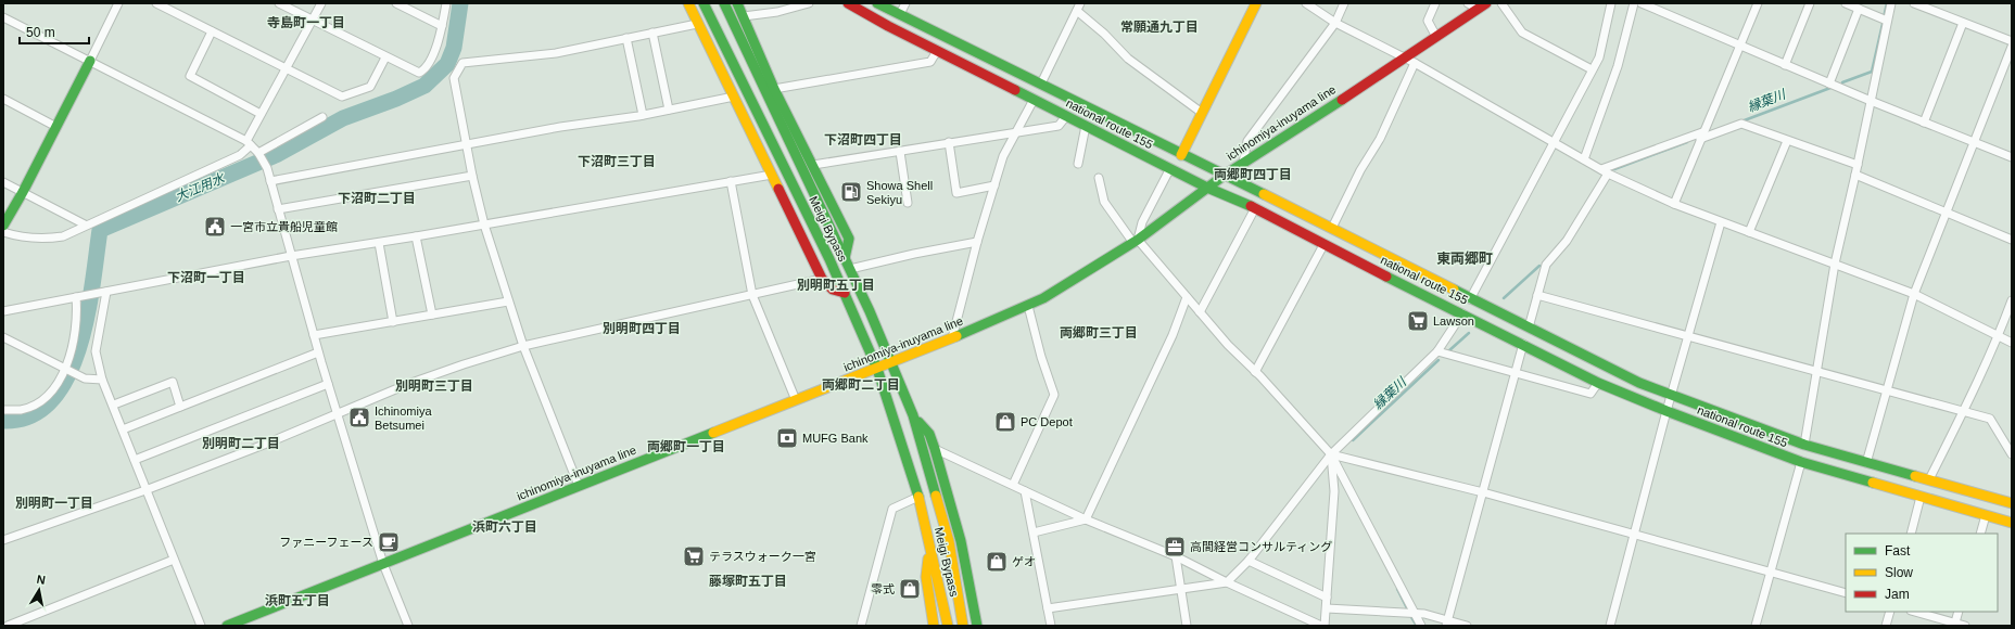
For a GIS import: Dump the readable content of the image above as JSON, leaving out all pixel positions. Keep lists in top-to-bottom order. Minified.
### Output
{"streets":{"main road":["ichinomiya-inuyama line","national route 155","Meigi Bypass"]},"crossings":[["ichinomiya-inuyama line","national route 155"],["ichinomiya-inuyama line","Meigi Bypass"]],"districts":["寺島町一丁目","常願通九丁目","下沼町四丁目","下沼町三丁目","両郷町四丁目","下沼町二丁目","東両郷町","下沼町一丁目","別明町五丁目","別明町四丁目","両郷町三丁目","両郷町二丁目","別明町三丁目","別明町二丁目","両郷町一丁目","別明町一丁目","浜町六丁目","藤塚町五丁目","浜町五丁目"],"water":["縁葉川","大江用水"],"places":{"fuel station":["Showa Shell Sekiyu"],"public building":["一宮市立貴船児童館","Ichinomiya Betsumei"],"supermarket":["Lawson","テラスウォーク一宮"],"shop":["PC Depot","ゲオ","零式"],"bank":["MUFG Bank"],"cafe":["ファニーフェース"],"office":["高間経営コンサルティング"]},"legend":["Fast","Slow","Jam"],"scale_bar":"50 m","north":"top"}
